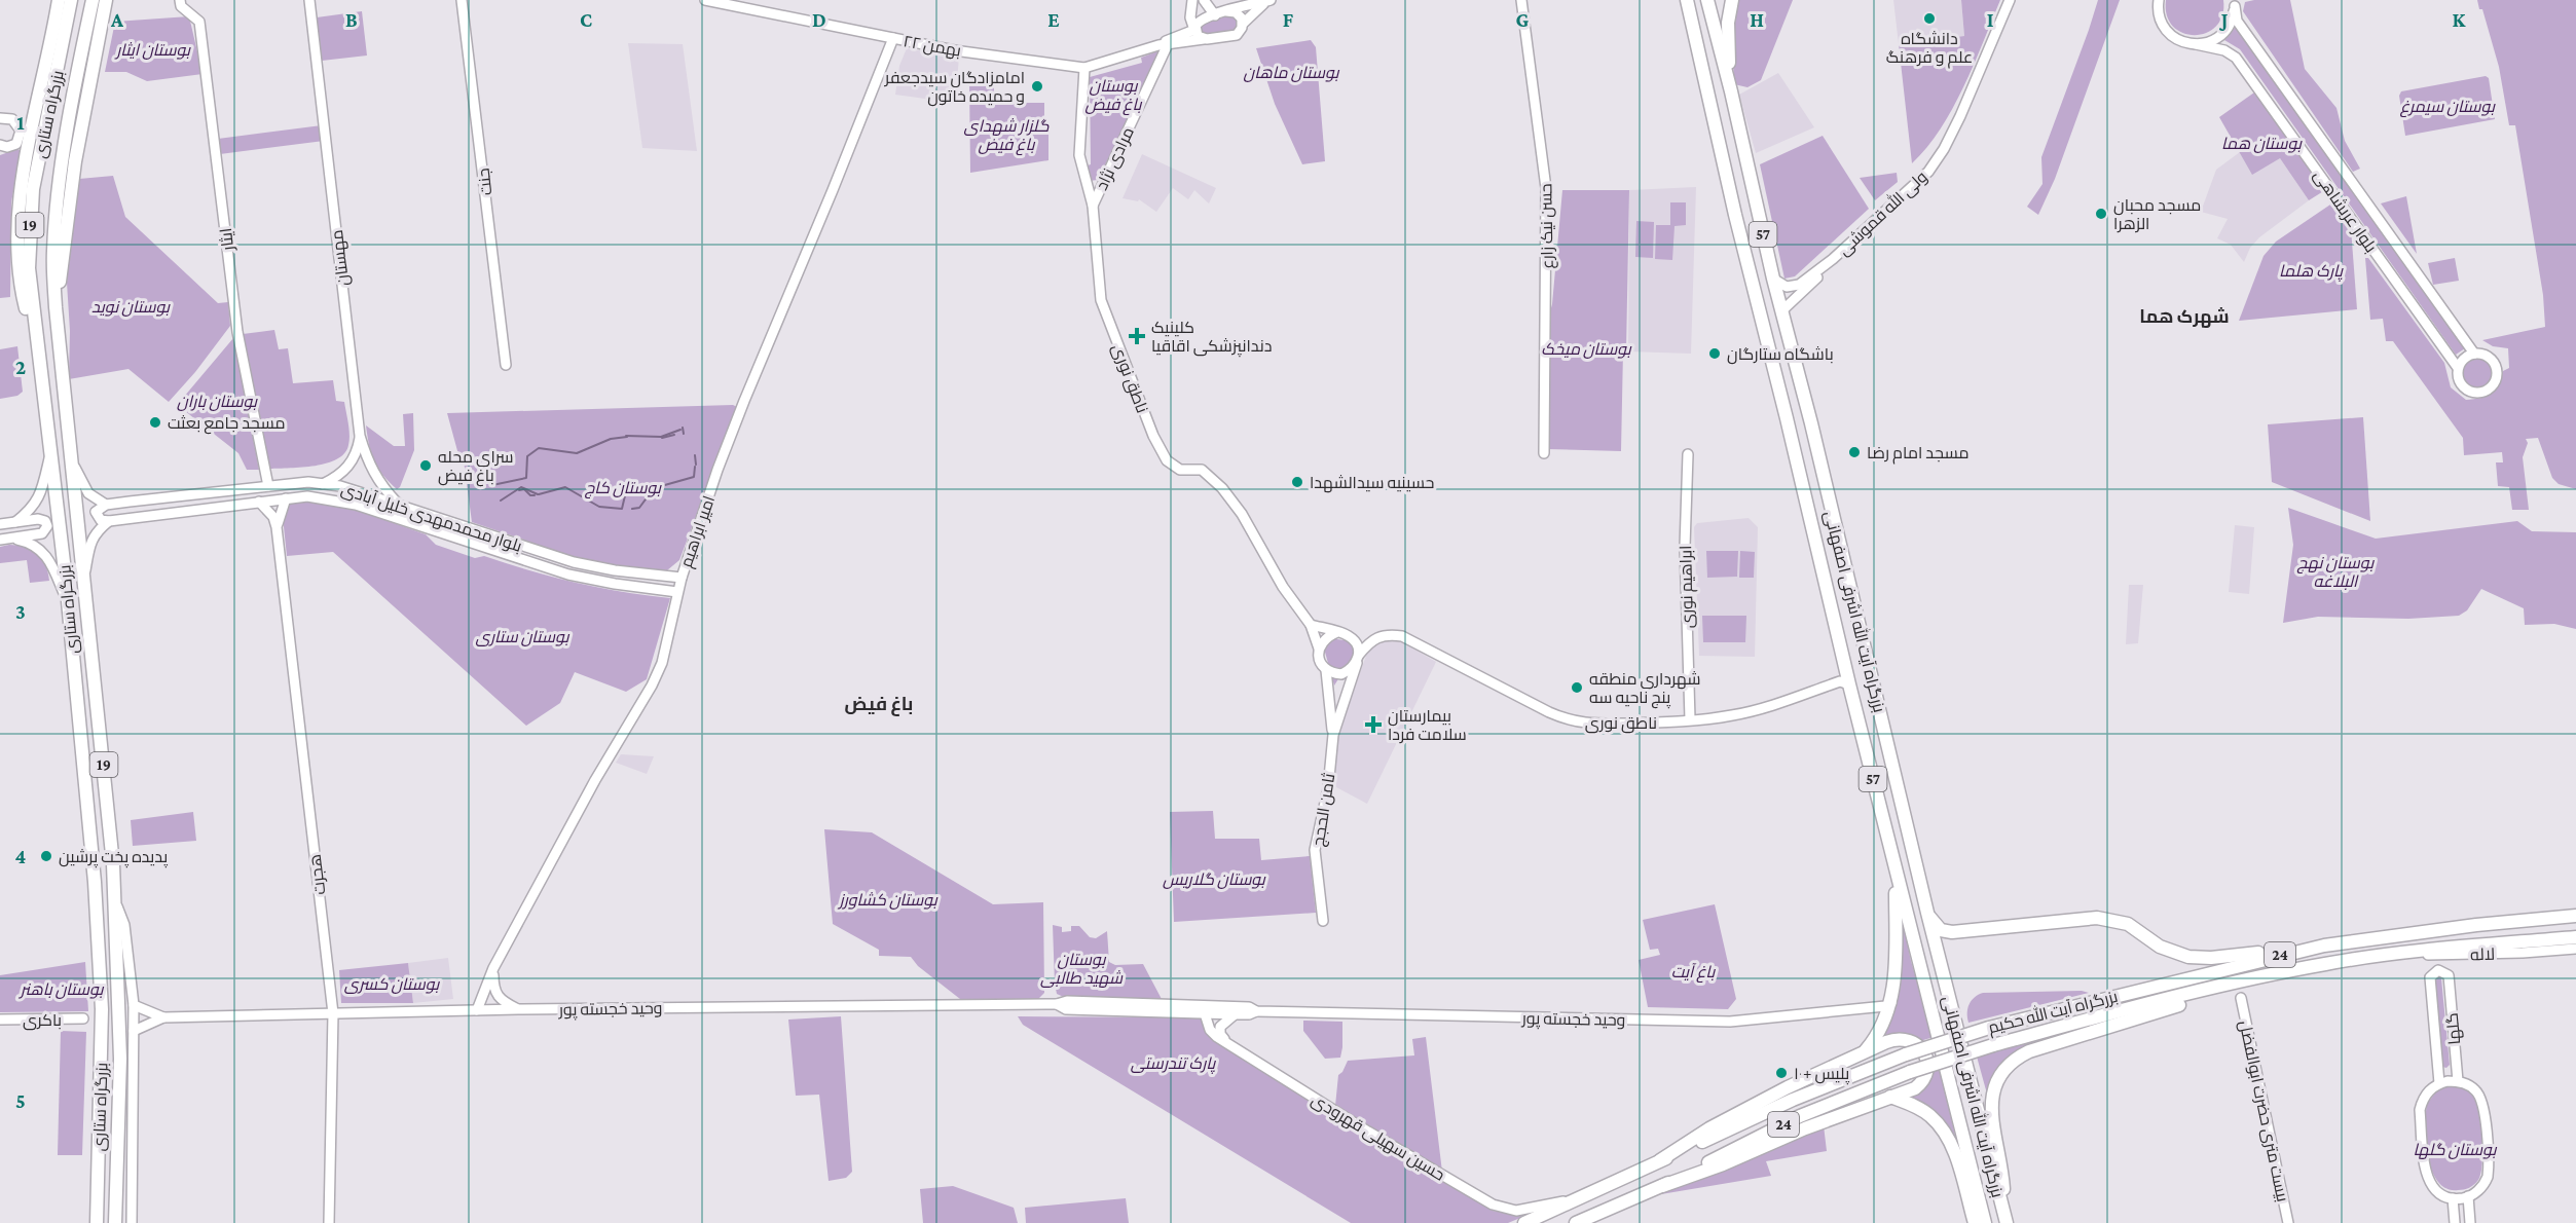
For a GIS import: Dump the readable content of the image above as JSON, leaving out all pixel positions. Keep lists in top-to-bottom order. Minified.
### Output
{"streets":{"highway":["بزرگراه ستاری","19","57","بزرگراه آیت الله اشرفی اصفهانی","24","بزرگراه آیت الله حکیم"],"street":["۲۲ بهمن","مرادی نژاد","جنت","بلوار عربشاهی","ولی الله قموشی","حسن نیک زارع","ایثار","مهستان","ناطق نوری","بلوار محمدمهدی خلیل آبادی","امیر ابراهیم","ابراهیم نوری","ثامن الحجج","هجرت","لاله","وحید خجسته پور","باکری","گلها","بیست متری حضرت ابوالفضل","حسین سهیلی قهرودی"]},"crossings":[["۲۲ بهمن","مرادی نژاد"],["۲۲ بهمن","ناطق نوری"],["۲۲ بهمن","امیر ابراهیم"],["مرادی نژاد","ناطق نوری"],["ولی الله قموشی","بزرگراه آیت الله اشرفی اصفهانی"],["ایثار","بلوار محمدمهدی خلیل آبادی"],["مهستان","بلوار محمدمهدی خلیل آبادی"],["ناطق نوری","ابراهیم نوری"],["ناطق نوری","بزرگراه آیت الله اشرفی اصفهانی"],["بلوار محمدمهدی خلیل آبادی","امیر ابراهیم"],["امیر ابراهیم","وحید خجسته پور"],["هجرت","وحید خجسته پور"],["لاله","بزرگراه آیت الله حکیم"],["وحید خجسته پور","حسین سهیلی قهرودی"],["بزرگراه آیت الله حکیم","حسین سهیلی قهرودی"]],"districts":["شهرک هما","باغ فیض"],"parks":["بوستان ایثار","بوستان ماهان","بوستان باغ فیض","بوستان سیمرغ","گلزار شهدای باغ فیض","بوستان هما","پارک هلما","بوستان نوید","بوستان میخک","بوستان باران","بوستان کاج","بوستان نهج البلاغه","بوستان ستاری","بوستان گلاریس","بوستان کشاورز","بوستان شهید طالبی","باغ آیت","بوستان کسری","بوستان باهنر","پارک تندرستی","بوستان گلها"],"places":{"other":["دانشگاه علم و فرهنگ","امامزادگان سیدجعفر و حمیده خاتون","مسجد محبان الزهرا","باشگاه ستارگان","مسجد جامع بعثت","مسجد امام رضا","سرای محله باغ فیض","حسینیه سیدالشهدا","شهرداری منطقه پنج ناحیه سه","پدیده پخت پرشین","پلیس +۱۰"],"health":["کلینیک دندانپزشکی اقاقیا","بیمارستان سلامت فردا"]},"grid":{"columns":["A","B","C","D","E","F","G","H","I","J","K"],"rows":["1","2","3","4","5"]}}
